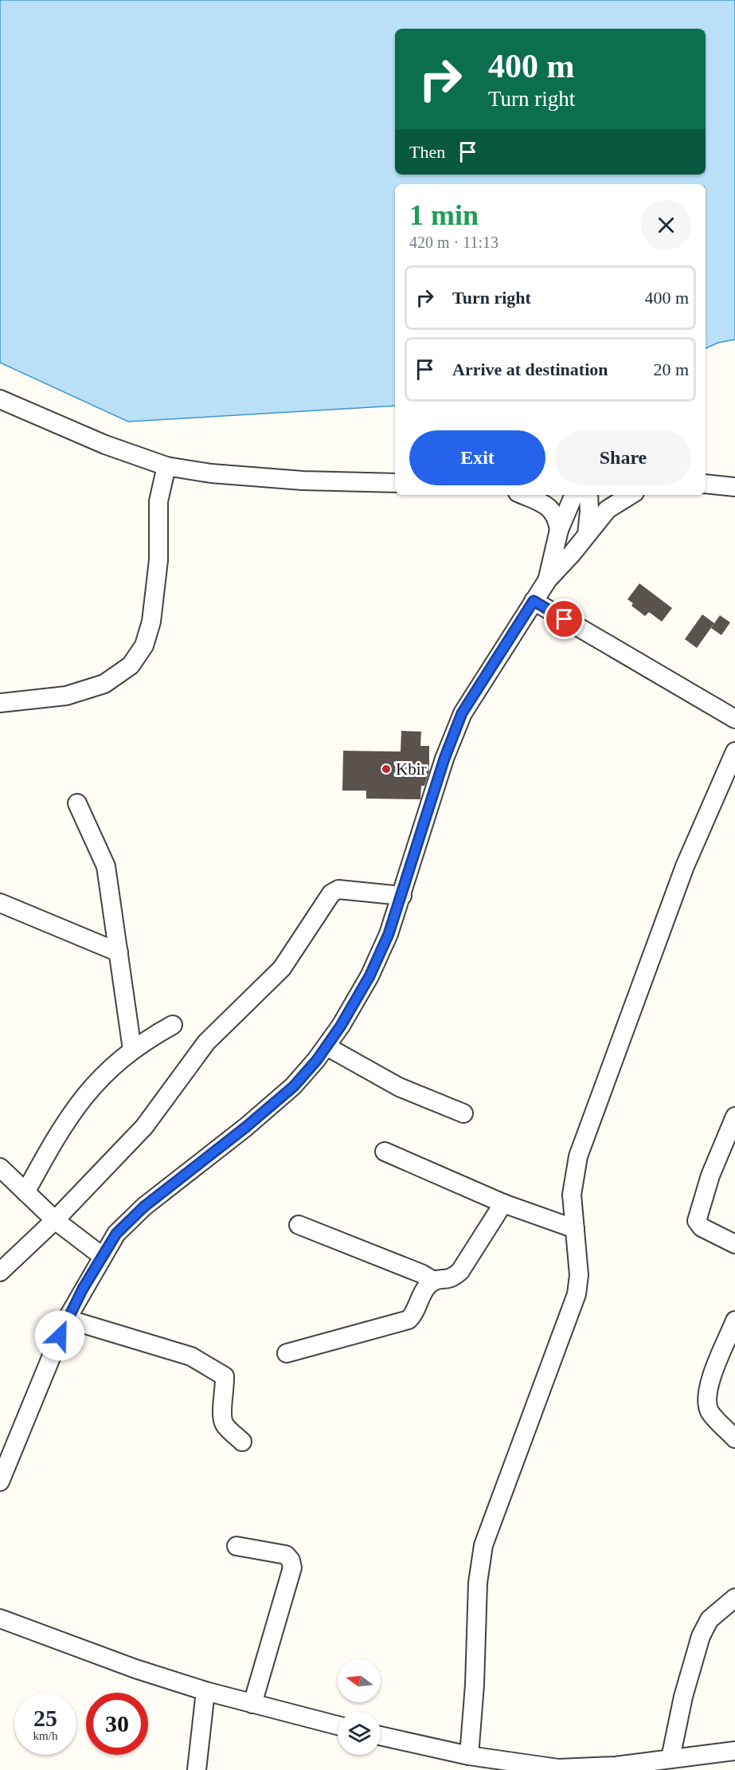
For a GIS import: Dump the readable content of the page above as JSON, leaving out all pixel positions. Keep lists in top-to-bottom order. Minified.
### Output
{"places":["Kbir"],"north":"left","page":{"turn":["400 m","Turn right"],"then":"Then","heading":["1 min","420 m · 11:13"],"list":[{"name":"Turn right","value":"400 m"},{"name":"Arrive at destination","value":"20 m"}],"buttons":["Exit","Share"],"speed":"25 km/h","limit":"30"}}
